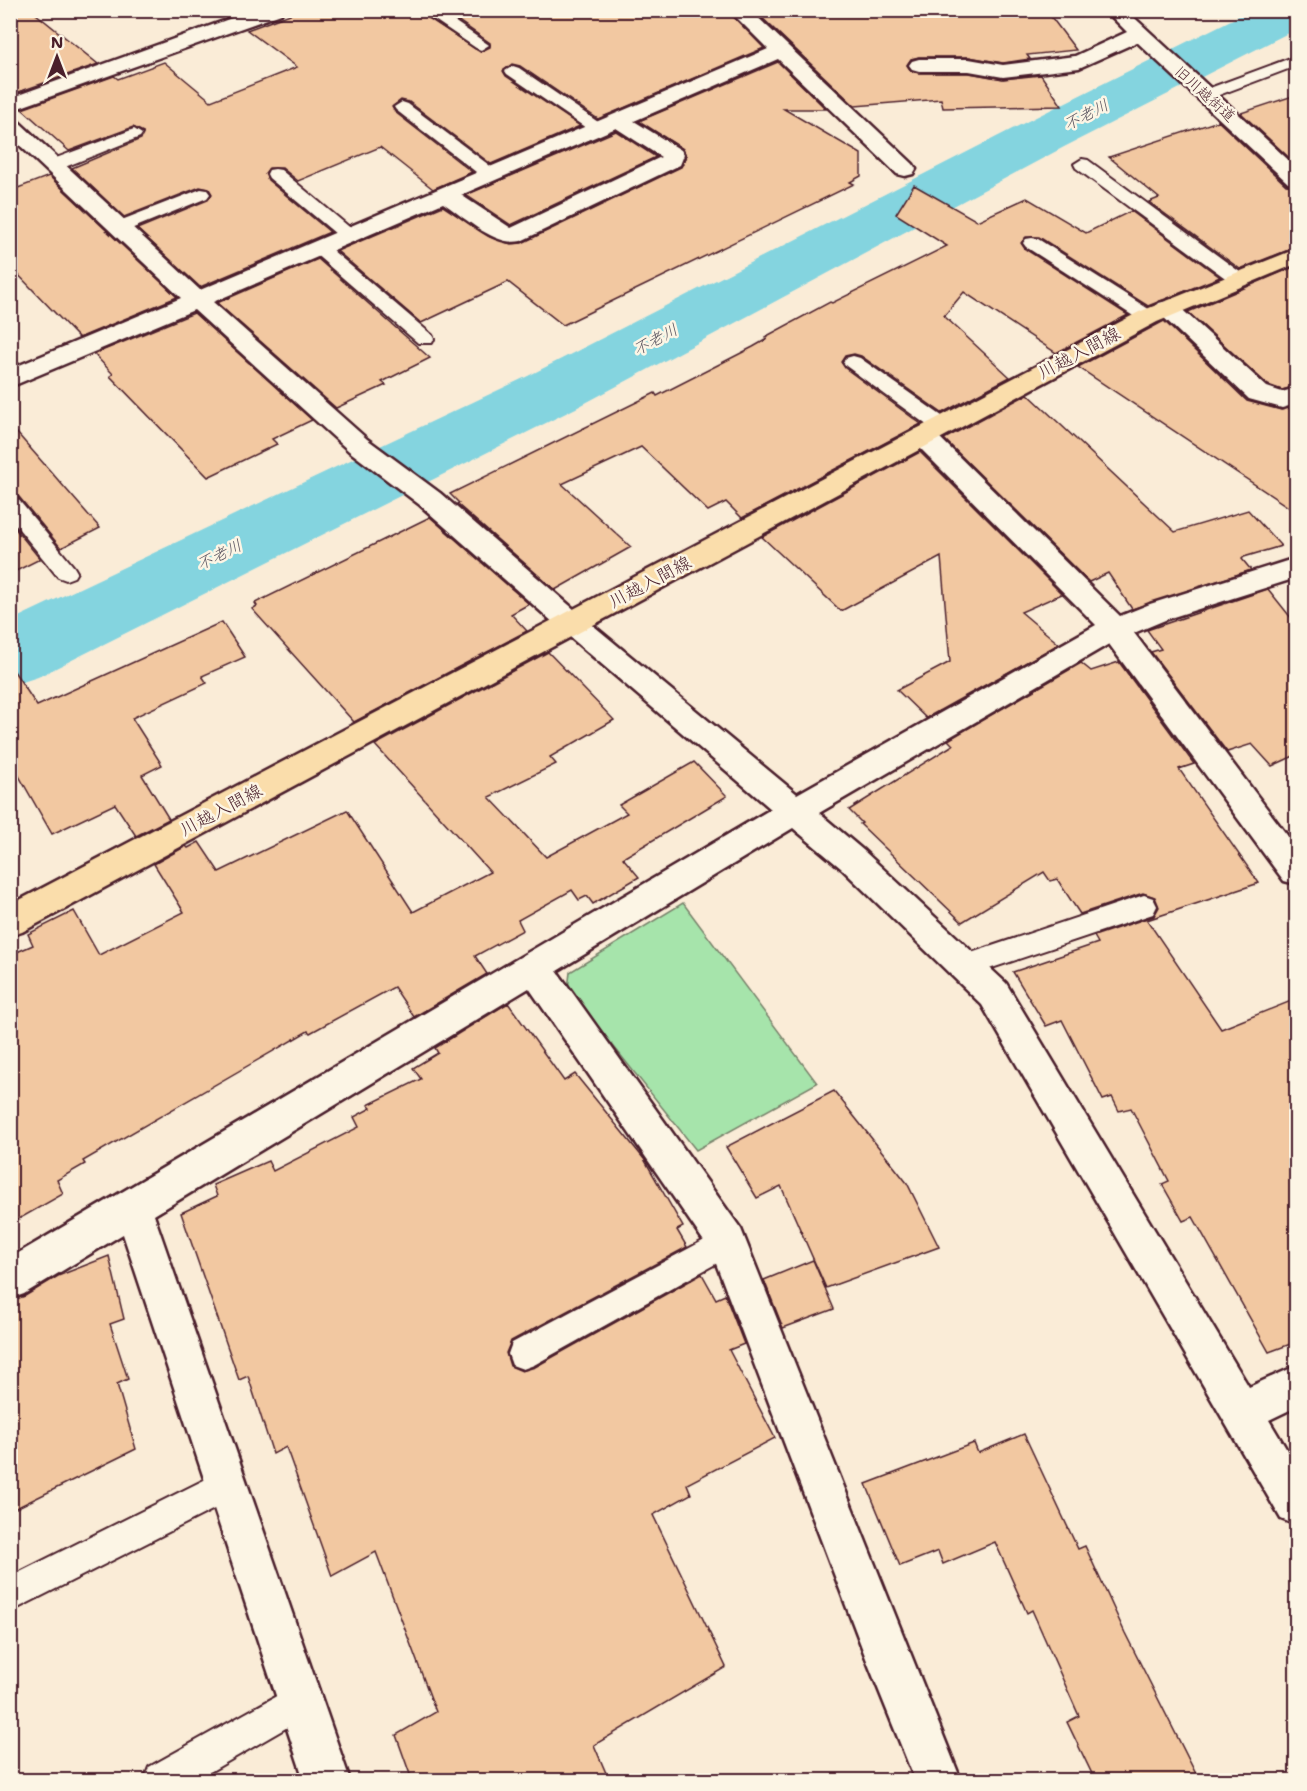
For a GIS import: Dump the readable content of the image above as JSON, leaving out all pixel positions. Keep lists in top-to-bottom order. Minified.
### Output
{"streets":{"main road":["川越入間線"],"street":["旧川越街道"]},"water":["不老川"],"north":"top"}
